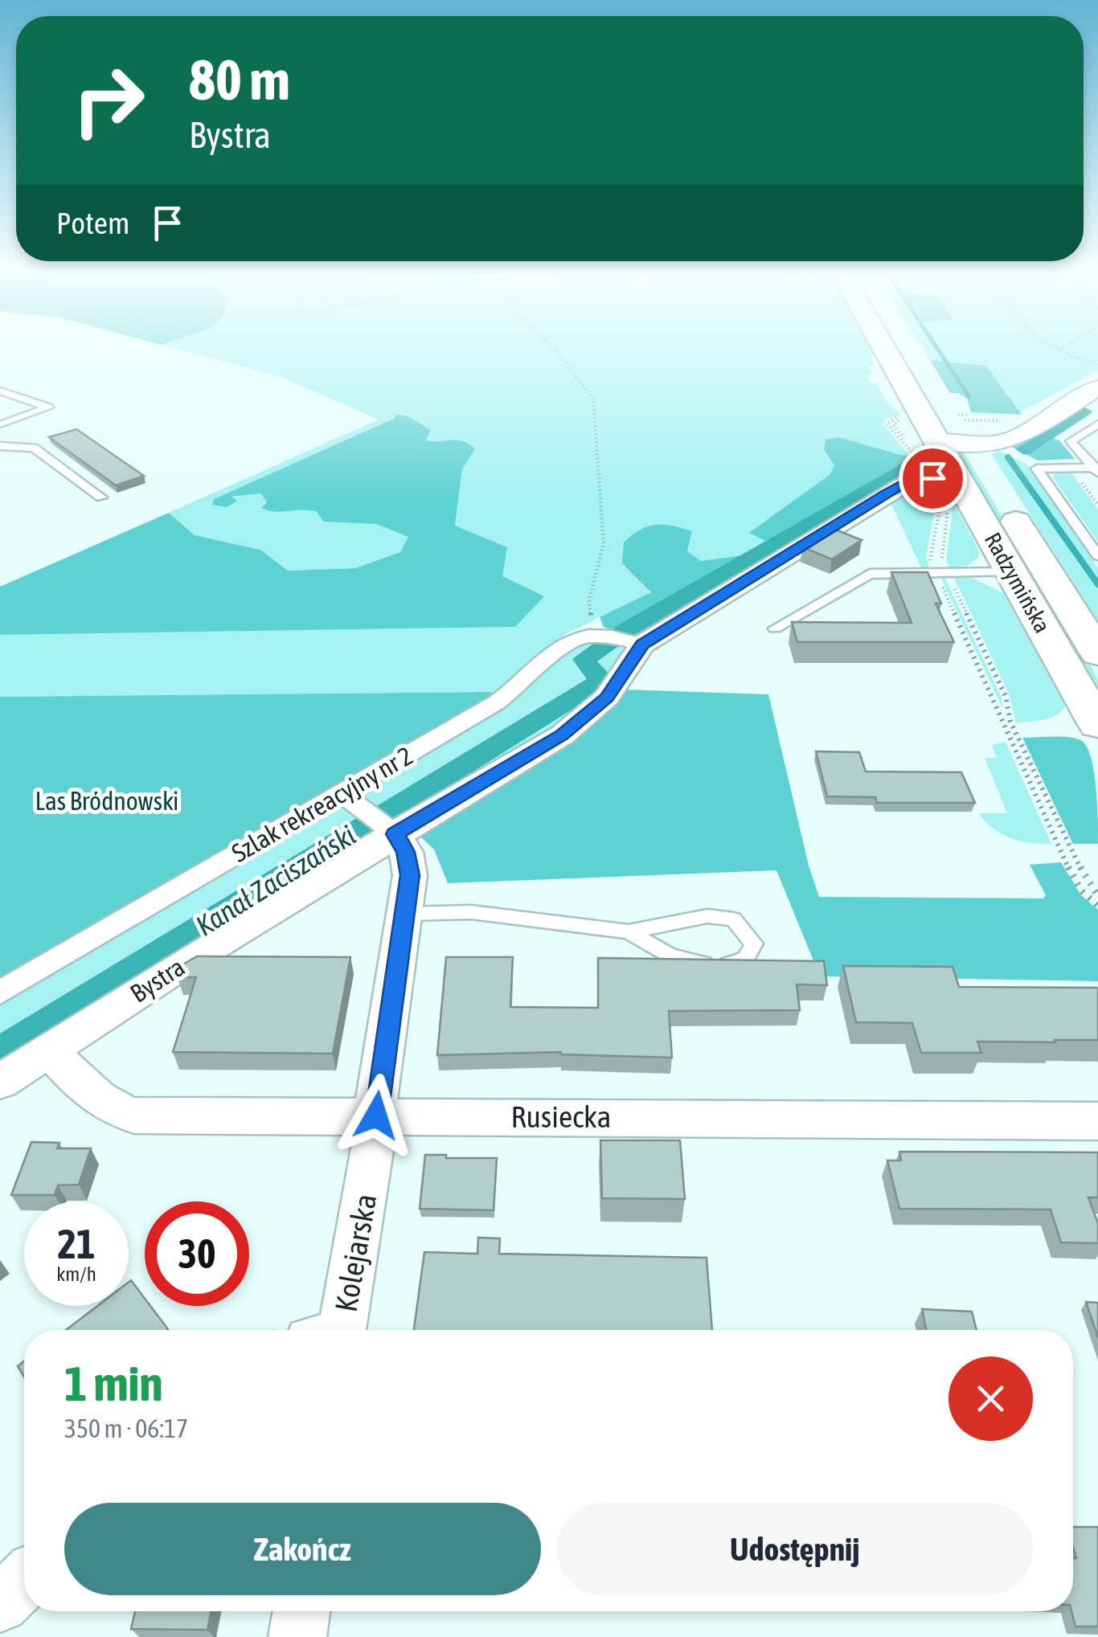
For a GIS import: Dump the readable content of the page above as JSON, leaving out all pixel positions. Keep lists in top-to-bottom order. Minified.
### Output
{"streets":{"main road":["Radzymińska"],"street":["Szlak rekreacyjny nr 2","Bystra","Rusiecka","Kolejarska"]},"crossings":[["Radzymińska","Bystra"],["Szlak rekreacyjny nr 2","Bystra"],["Bystra","Rusiecka"],["Bystra","Kolejarska"],["Rusiecka","Kolejarska"]],"water":["Kanał Zaciszański"],"parks":["Las Bródnowski"],"page":{"turn":["80 m","Bystra"],"then":"Potem","speed":"21 km/h","limit":"30","heading":["1 min","350 m · 06:17"],"buttons":["Zakończ","Udostępnij"]}}
